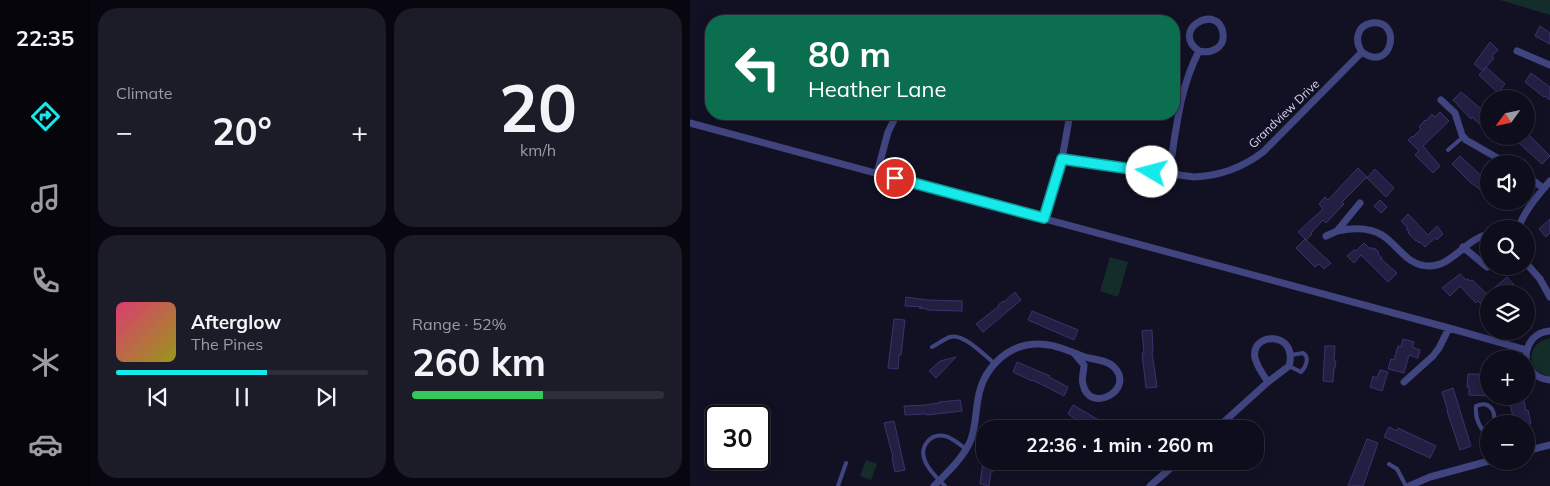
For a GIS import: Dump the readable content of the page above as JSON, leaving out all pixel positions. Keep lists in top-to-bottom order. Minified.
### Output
{"streets":{"street":["Grandview Drive"]},"north":"bottom left","page":{"tabs":"22:35","tile":["Climate",["20","km/h"],["Range · 52%","260 km"]],"turn":["80 m","Heather Lane"],"map_buttons":["+","−"],"heat":["−","20°","+"],"song":["Afterglow","The Pines"],"limit":"30","trip":"22:36 · 1 min · 260 m"}}
